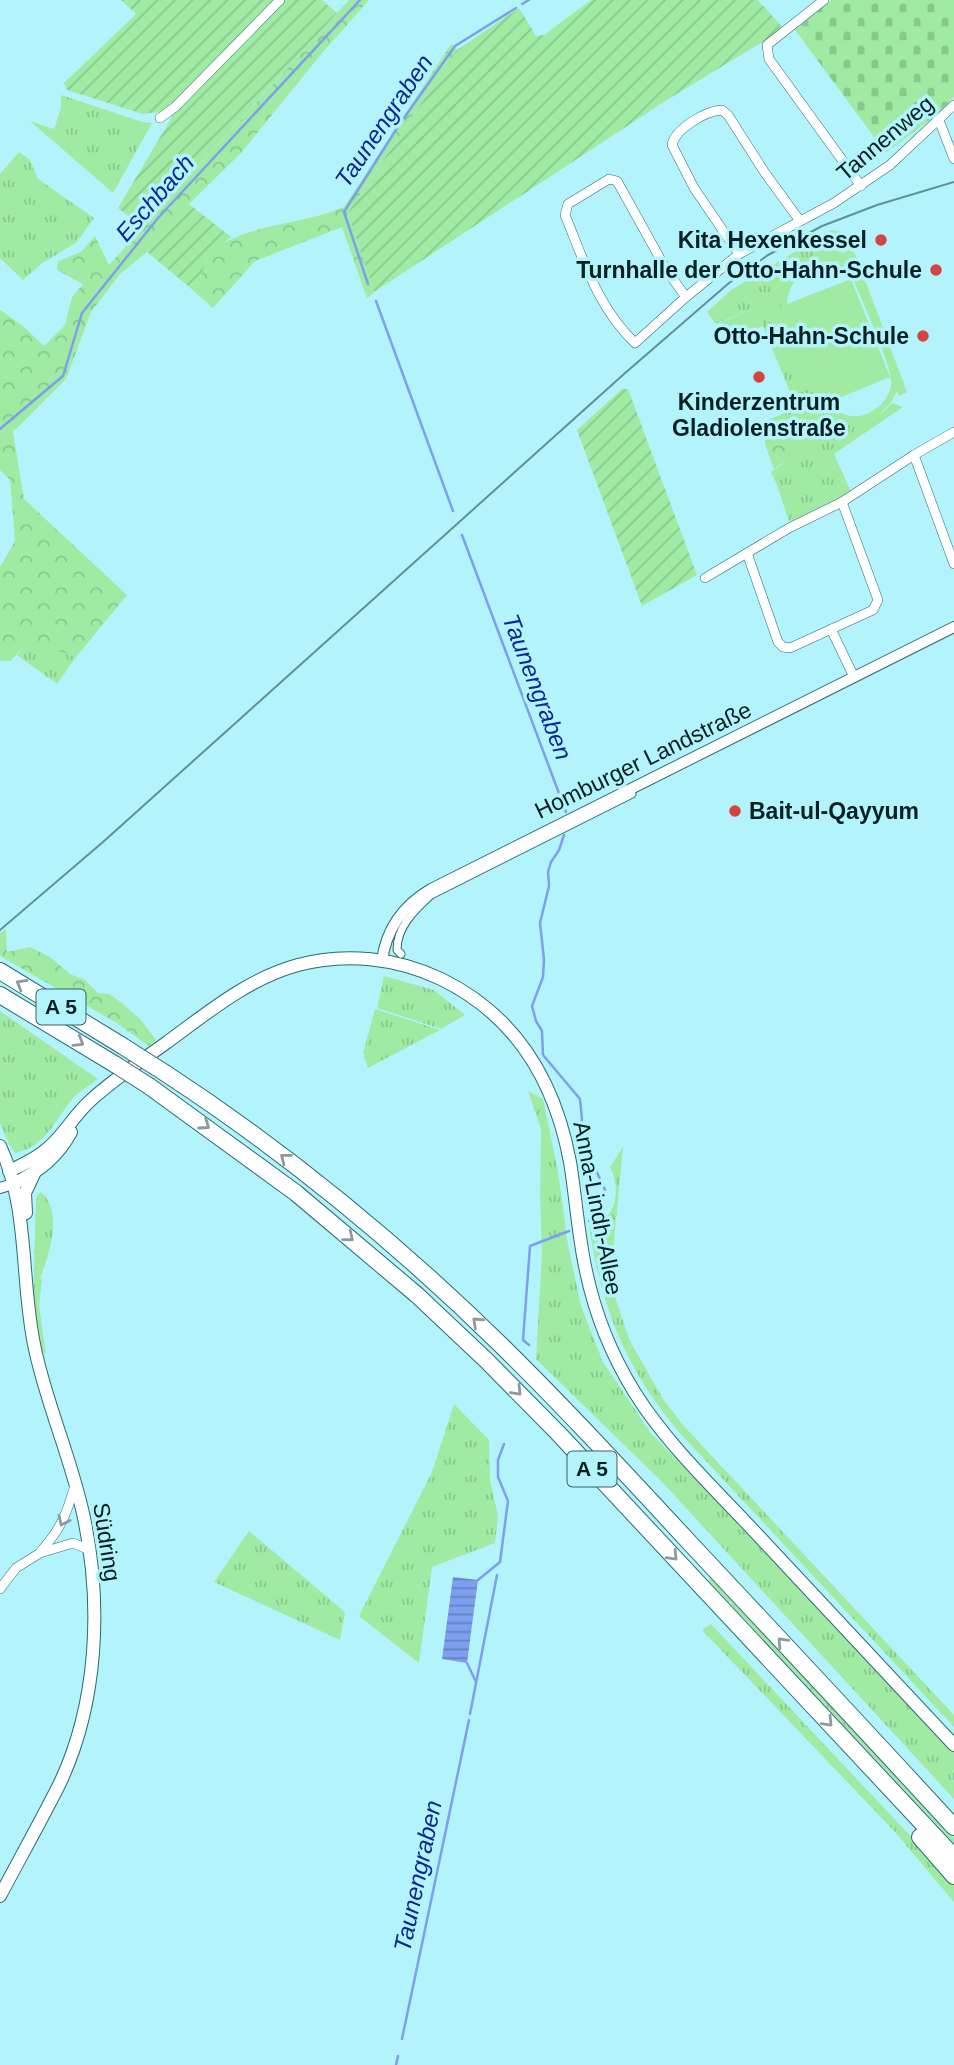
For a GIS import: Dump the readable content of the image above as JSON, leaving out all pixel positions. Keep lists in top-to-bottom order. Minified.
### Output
{"streets":{"highway":["A 5"],"main road":["Anna-Lindh-Allee","Südring"],"street":["Tannenweg","Homburger Landstraße"]},"crossings":[["Homburger Landstraße","Anna-Lindh-Allee"]],"water":["Taunengraben","Eschbach"],"places":["Kita Hexenkessel","Turnhalle der Otto-Hahn-Schule","Otto-Hahn-Schule","Kinderzentrum Gladiolenstraße","Bait-ul-Qayyum"]}
